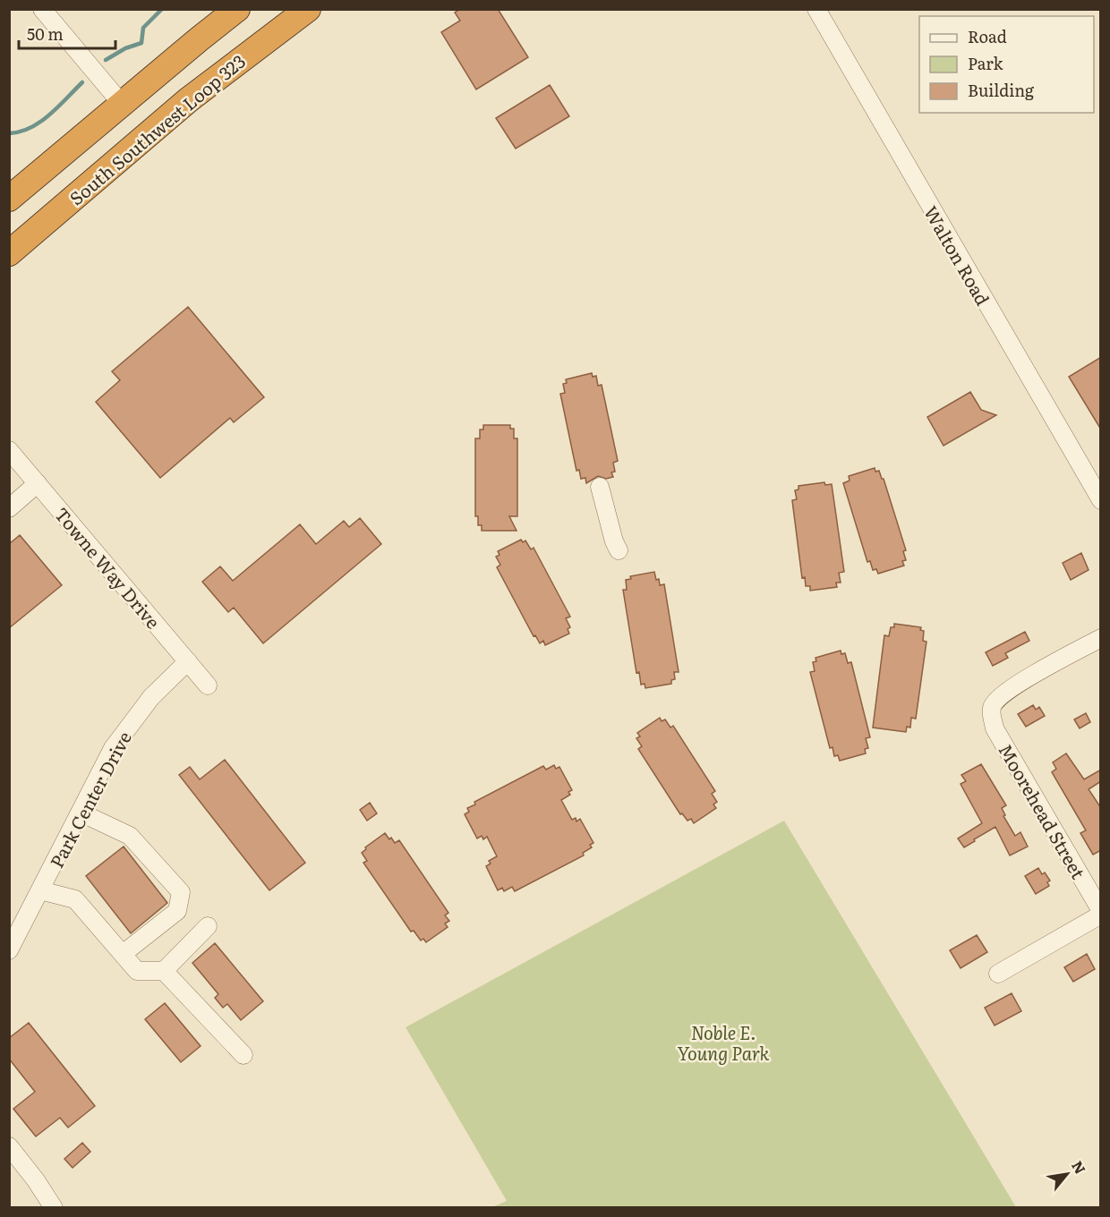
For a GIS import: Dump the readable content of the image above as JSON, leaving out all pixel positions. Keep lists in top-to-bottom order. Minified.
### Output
{"streets":{"highway":["South Southwest Loop 323"],"street":["Walton Road","Towne Way Drive","Park Center Drive","Moorehead Street"]},"crossings":[["Towne Way Drive","Park Center Drive"]],"parks":["Noble E. Young Park"],"legend":["Road","Park","Building"],"scale_bar":"50 m","north":"top right"}
